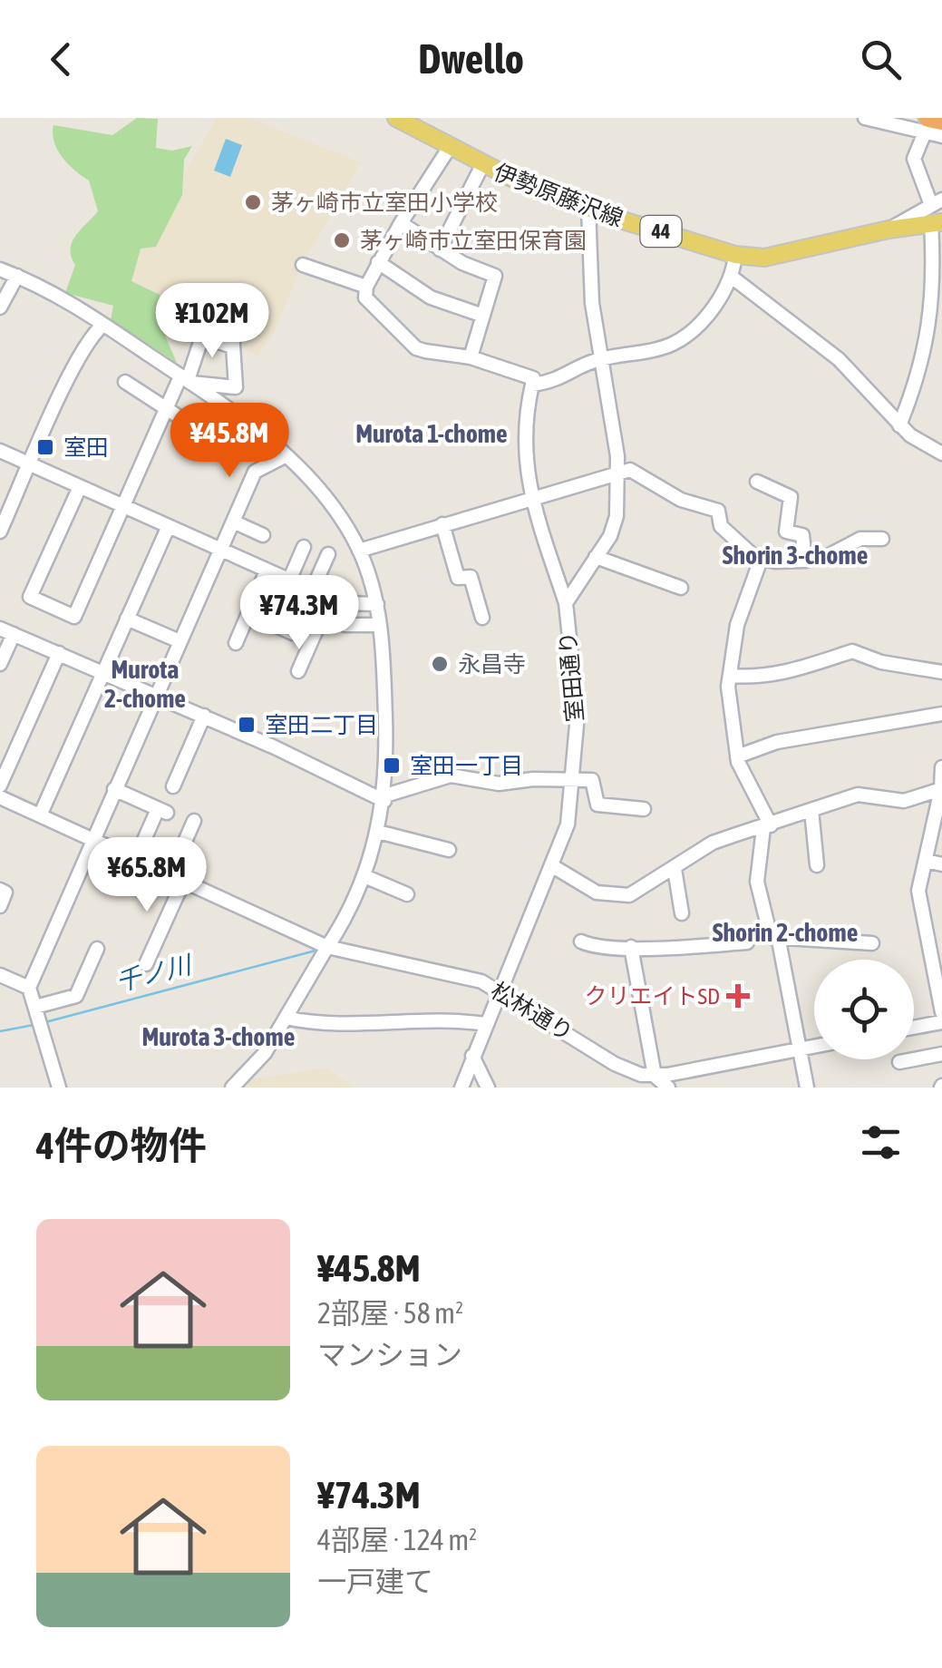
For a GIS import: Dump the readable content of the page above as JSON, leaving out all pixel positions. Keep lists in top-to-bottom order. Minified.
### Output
{"streets":{"main road":["伊勢原藤沢線","44"],"street":["室田通り","松林通り"]},"crossings":[["伊勢原藤沢線","室田通り"],["室田通り","松林通り"]],"districts":["Murota 1-chome","Shorin 3-chome","Murota 2-chome","Shorin 2-chome","Murota 3-chome"],"water":["千ノ川"],"places":{"other":["茅ヶ崎市立室田小学校","茅ヶ崎市立室田保育園","永昌寺"],"transit":["室田","室田二丁目","室田一丁目"],"health":["クリエイトSD"]},"page":{"header":"Dwello","price":["¥102M","¥45.8M","¥74.3M","¥65.8M"],"heading":"4件の物件","list":[{"name":"¥45.8M","note":"2部屋 · 58 m² · マンション"},{"name":"¥74.3M","note":"4部屋 · 124 m² · 一戸建て"}]}}
